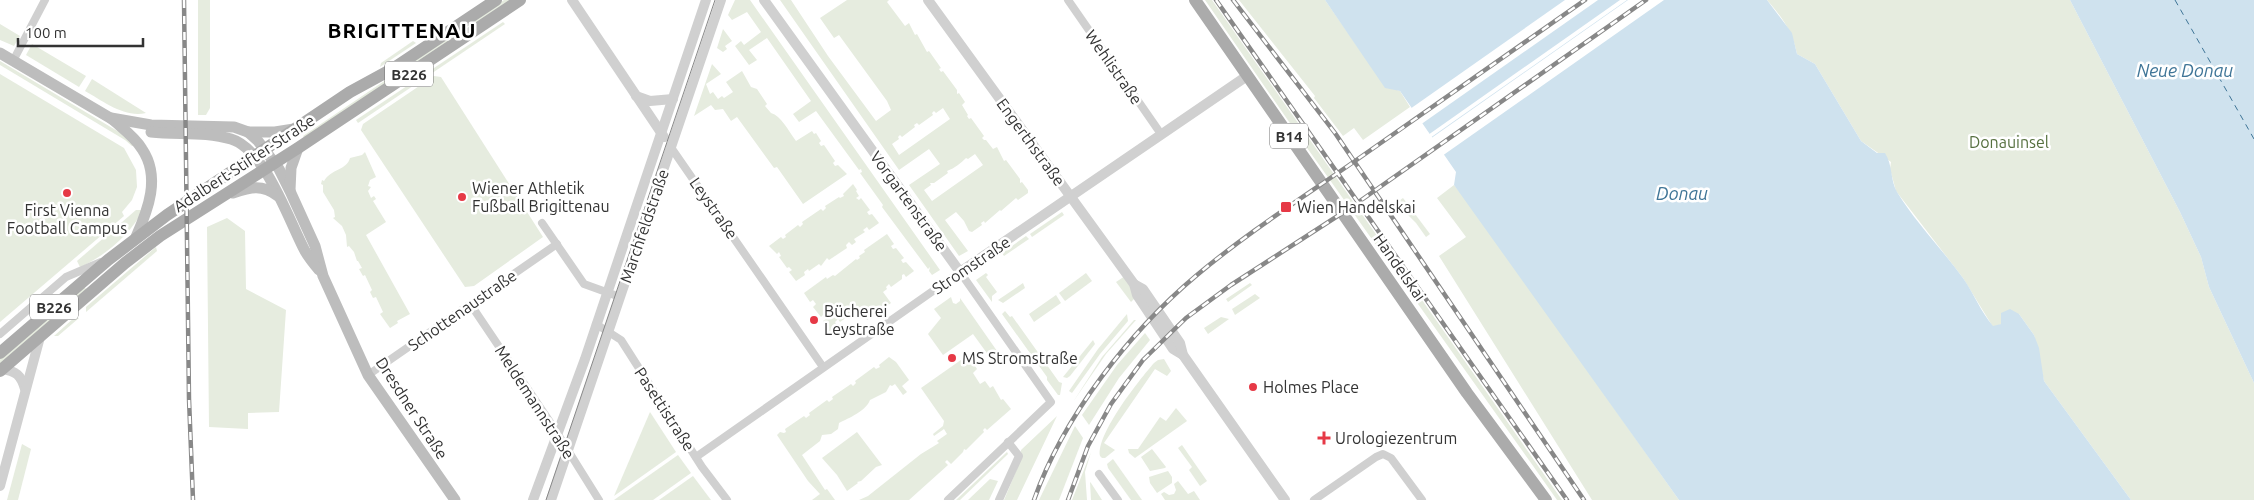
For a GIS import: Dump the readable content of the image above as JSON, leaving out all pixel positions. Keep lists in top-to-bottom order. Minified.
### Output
{"streets":{"main road":["B226","B14","Adalbert-Stifter-Straße","Handelskai","Dresdner Straße"],"street":["Wehlistraße","Engerthstraße","Vorgartenstraße","Leystraße","Marchfeldstraße","Stromstraße","Schottenaustraße","Meldemannstraße","Pasettistraße"]},"crossings":[["Wehlistraße","Stromstraße"],["Engerthstraße","Stromstraße"],["Adalbert-Stifter-Straße","Dresdner Straße"],["Vorgartenstraße","Stromstraße"],["Leystraße","Marchfeldstraße"],["Leystraße","Stromstraße"],["Marchfeldstraße","Meldemannstraße"],["Marchfeldstraße","Pasettistraße"],["Stromstraße","Handelskai"],["Stromstraße","Pasettistraße"],["Schottenaustraße","Meldemannstraße"],["Schottenaustraße","Dresdner Straße"]],"districts":["BRIGITTENAU"],"water":["Neue Donau","Donau"],"parks":["Donauinsel"],"places":{"other":["First Vienna Football Campus","Wiener Athletik Fußball Brigittenau","Bücherei Leystraße","MS Stromstraße","Holmes Place"],"transit":["Wien Handelskai"],"health":["Urologiezentrum"]},"scale_bar":"100 m"}
